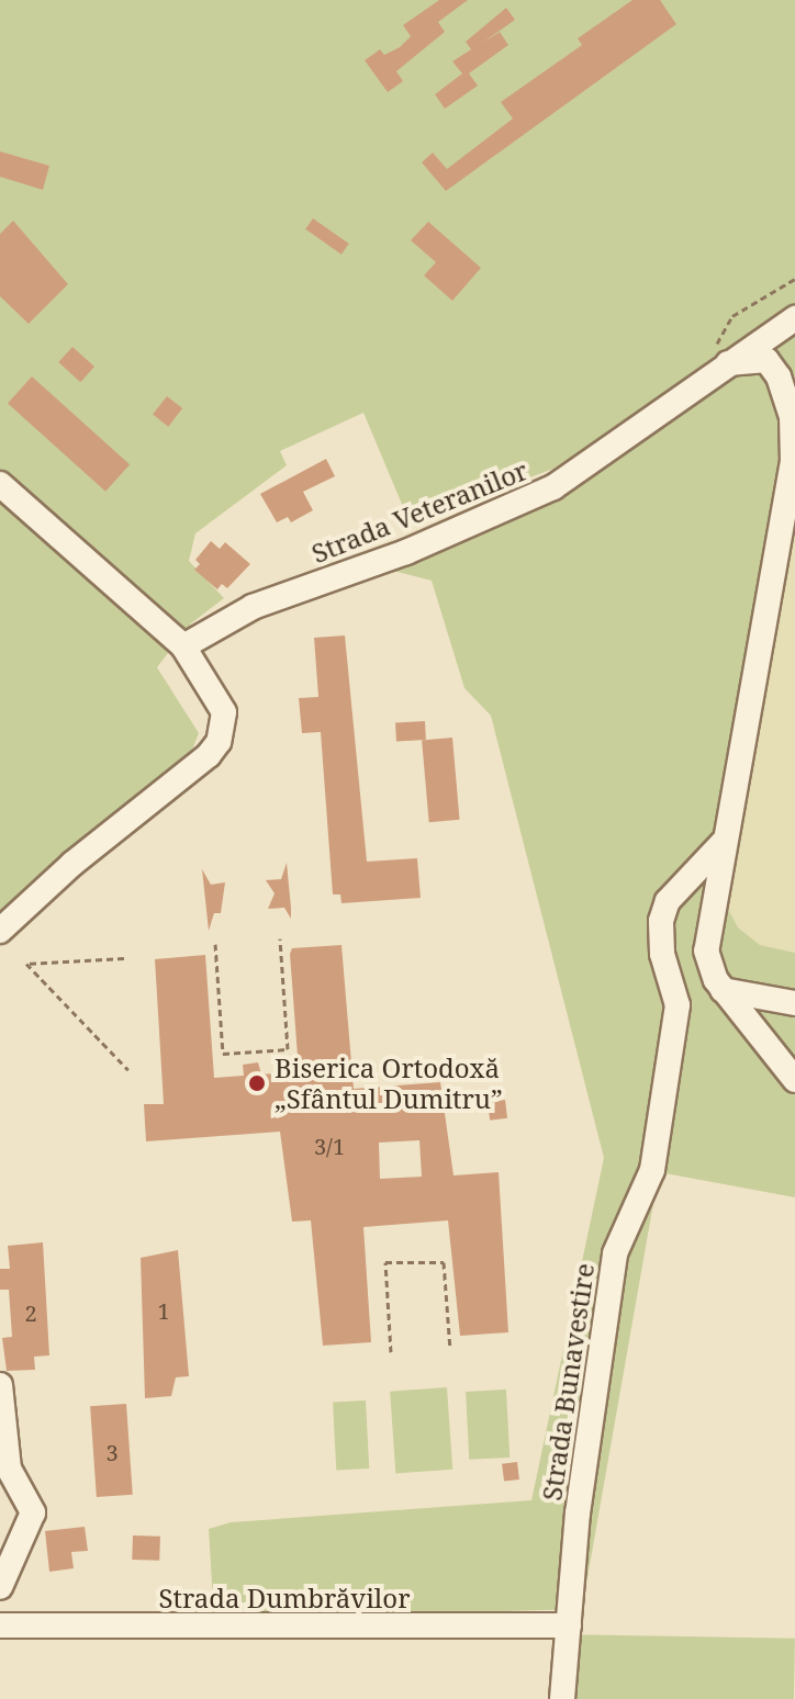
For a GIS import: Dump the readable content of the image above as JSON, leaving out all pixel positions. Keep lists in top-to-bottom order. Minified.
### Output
{"streets":{"street":["Strada Veteranilor","Strada Bunavestire","Strada Dumbrăvilor"]},"crossings":[["Strada Bunavestire","Strada Dumbrăvilor"]],"places":["Biserica Ortodoxă „Sfântul Dumitru”"],"house_numbers":["3/1","1","2","3"]}
